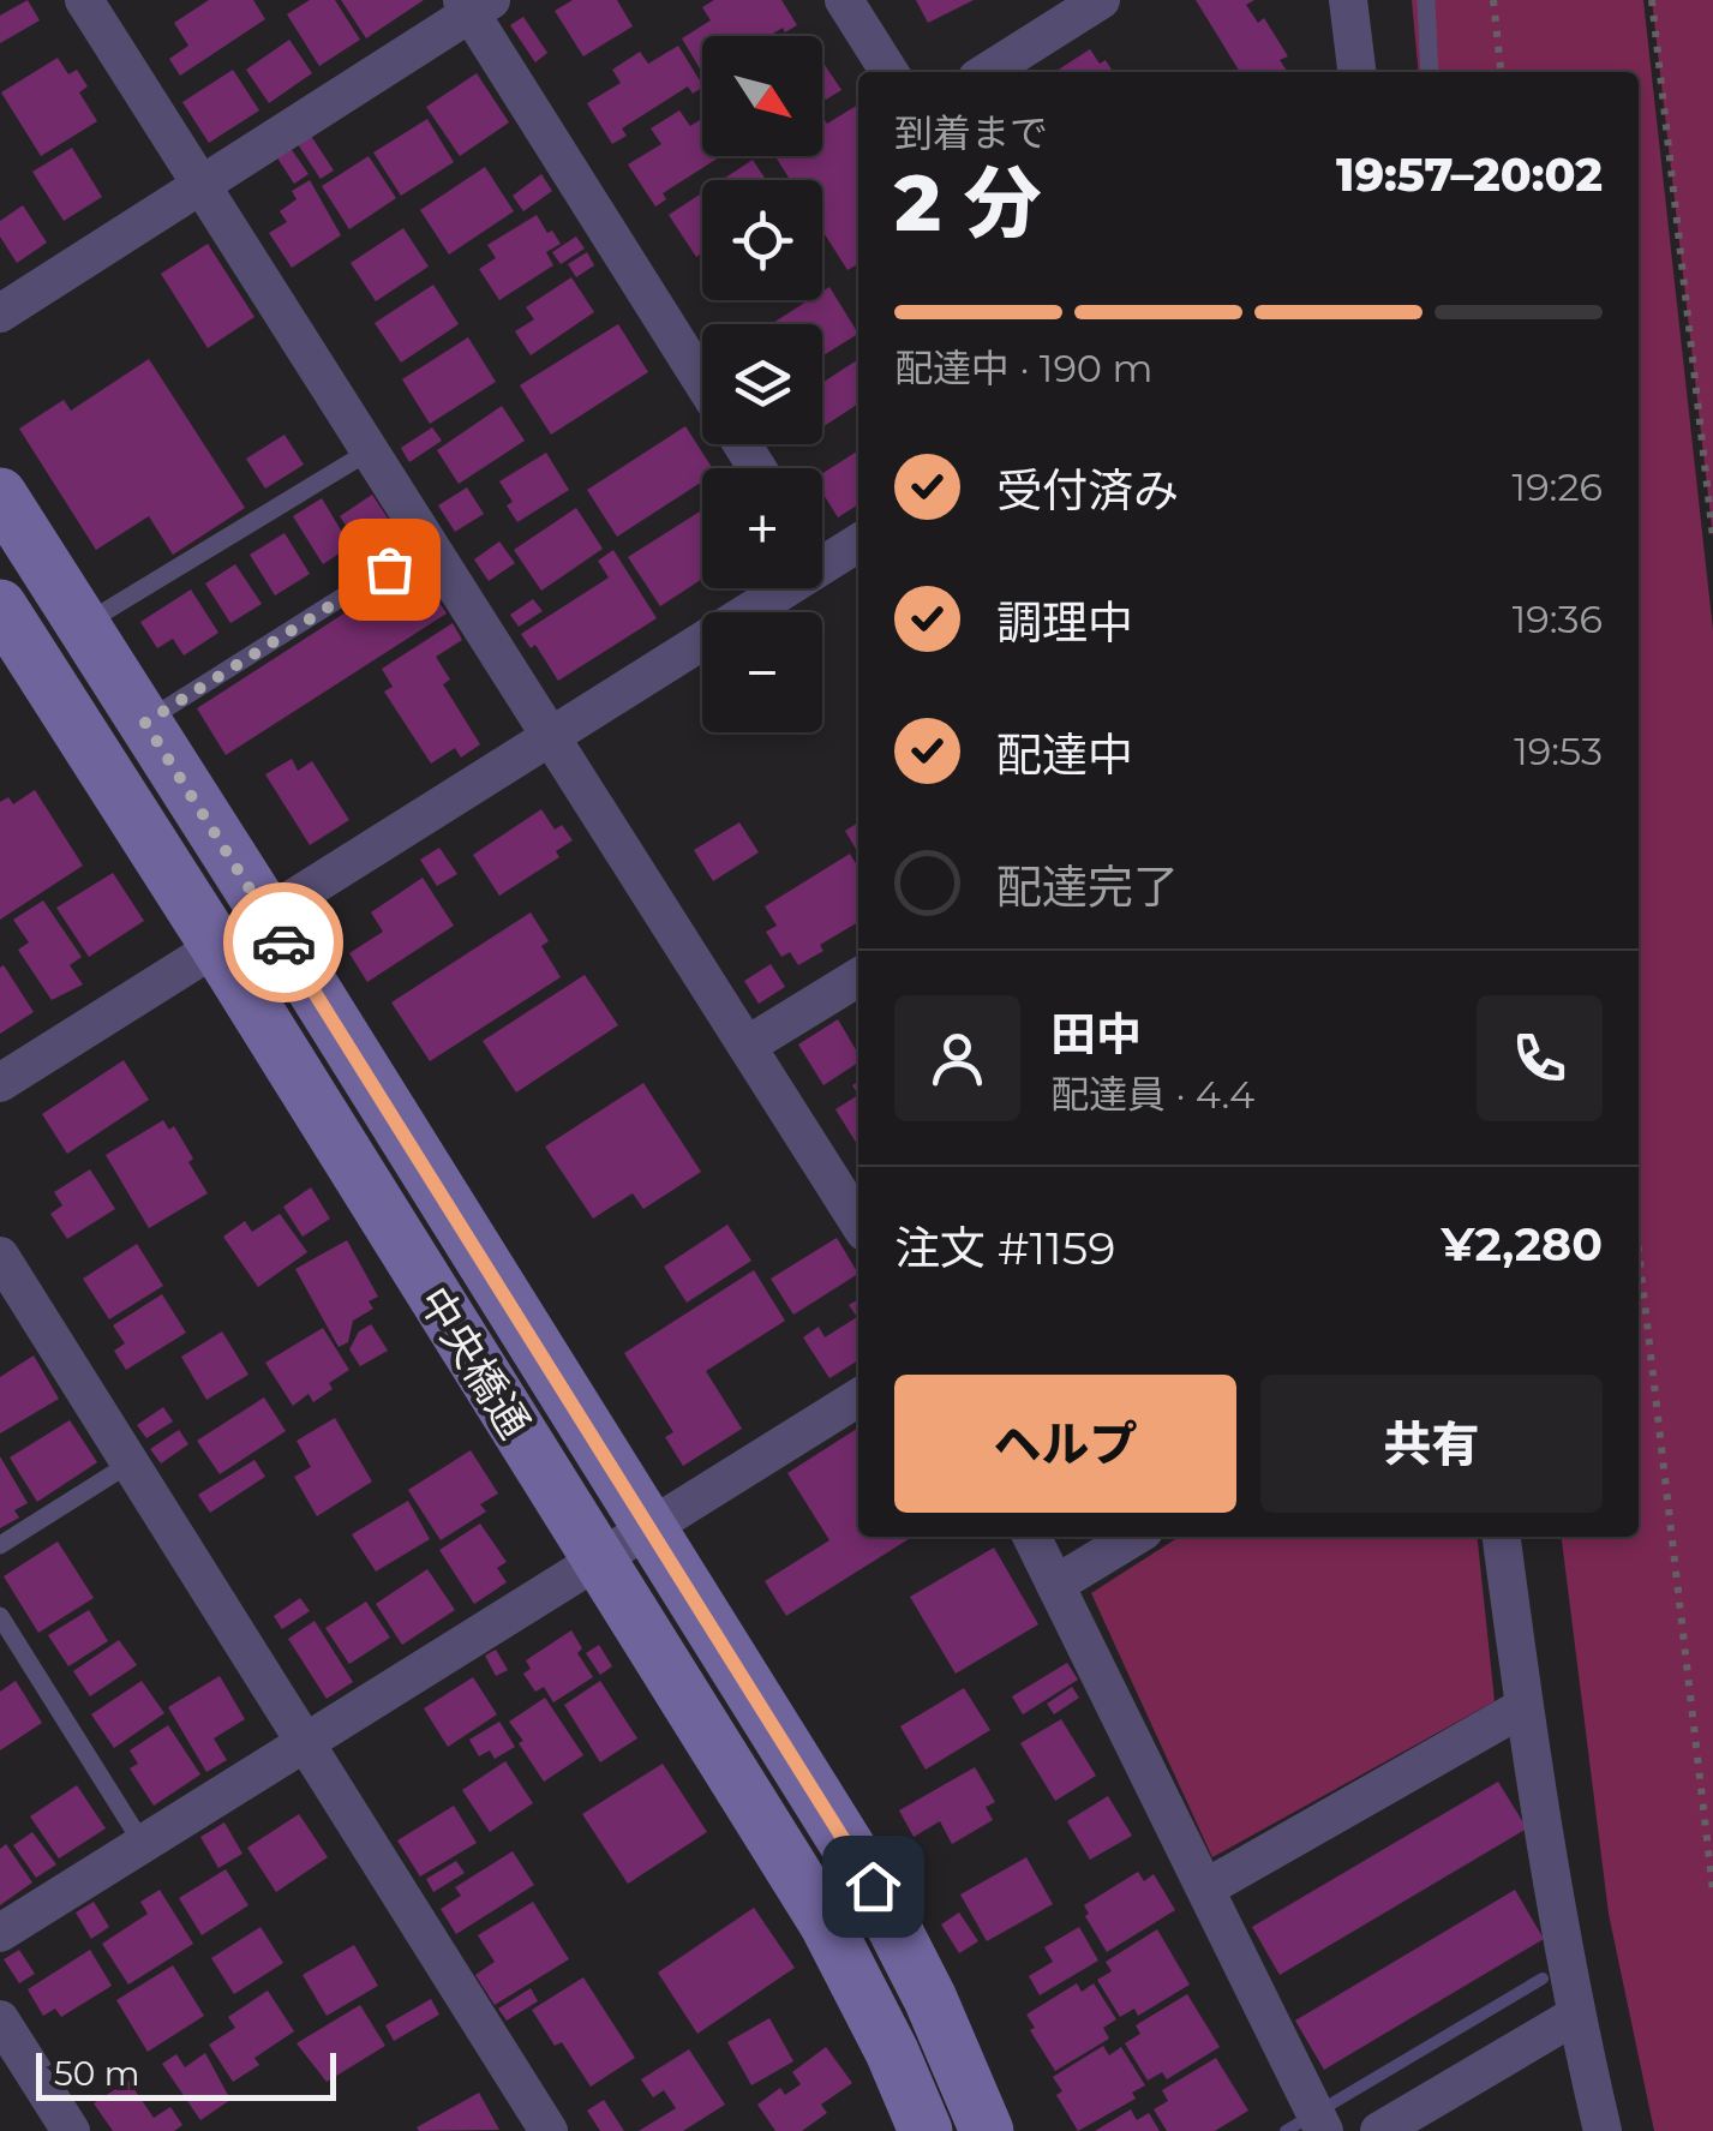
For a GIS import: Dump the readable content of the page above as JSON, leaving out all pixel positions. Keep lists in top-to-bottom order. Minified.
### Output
{"streets":{"street":["中央橋通"]},"scale_bar":"50 m","north":"bottom right","page":{"map_buttons":["+","−"],"heading":["2 分","到着まで","19:57–20:02"],"panel":["田中","配達員 · 4.4","注文 #1159","¥2,280"],"bar":"配達中 · 190 m","list":[["受付済み","19:26"],["調理中","19:36"],["配達中","19:53"],"配達完了"],"buttons":["ヘルプ","共有"],"scale":"50 m"}}
